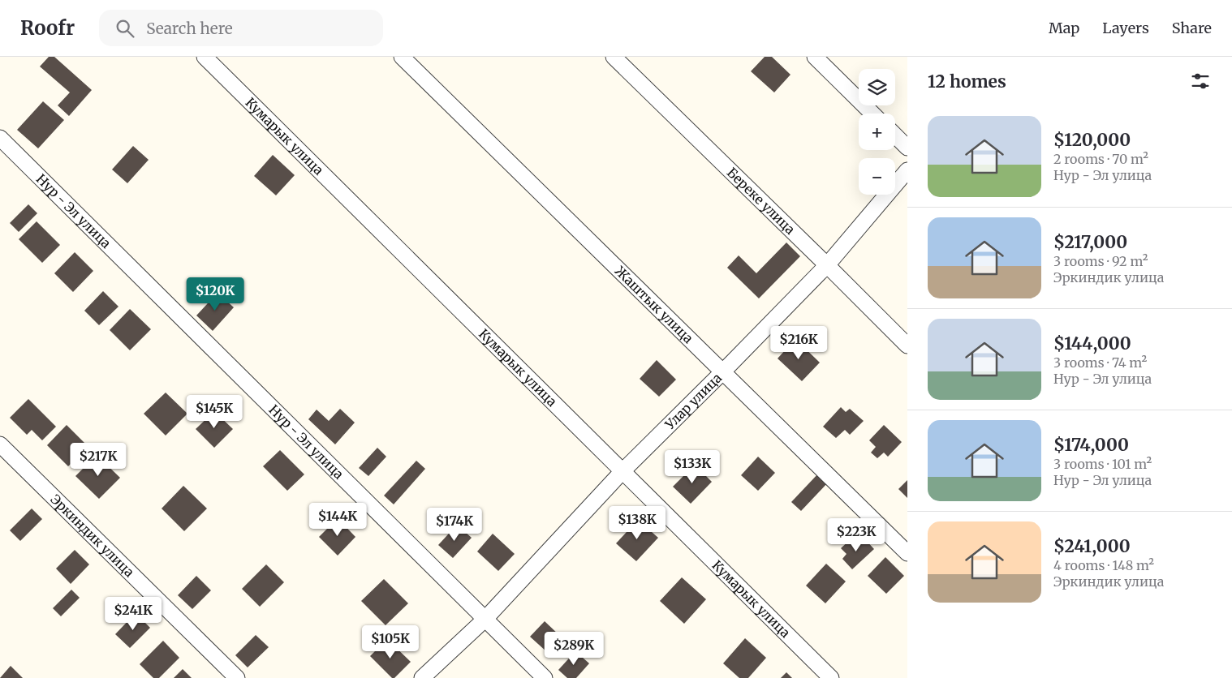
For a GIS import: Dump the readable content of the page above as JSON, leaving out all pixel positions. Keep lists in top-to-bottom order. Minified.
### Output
{"streets":{"street":["Кумарык улица","Береке улица","Нур - Эл улица","Жаштык улица","Улар улица","Эркиндик улица"]},"crossings":[["Кумарык улица","Улар улица"],["Береке улица","Улар улица"],["Нур - Эл улица","Улар улица"],["Жаштык улица","Улар улица"]],"page":{"header":"Roofr","search":"Search here","nav":["Map","Layers","Share"],"heading":"12 homes","map_buttons":["+","−"],"list":[{"name":"$120,000","note":"2 rooms · 70 m² · Нур - Эл улица"},{"name":"$217,000","note":"3 rooms · 92 m² · Эркиндик улица"},{"name":"$144,000","note":"3 rooms · 74 m² · Нур - Эл улица"},{"name":"$174,000","note":"3 rooms · 101 m² · Нур - Эл улица"},{"name":"$241,000","note":"4 rooms · 148 m² · Эркиндик улица"}],"price":["$120K","$216K","$145K","$217K","$133K","$144K","$138K","$174K","$223K","$241K","$105K","$289K"]}}
